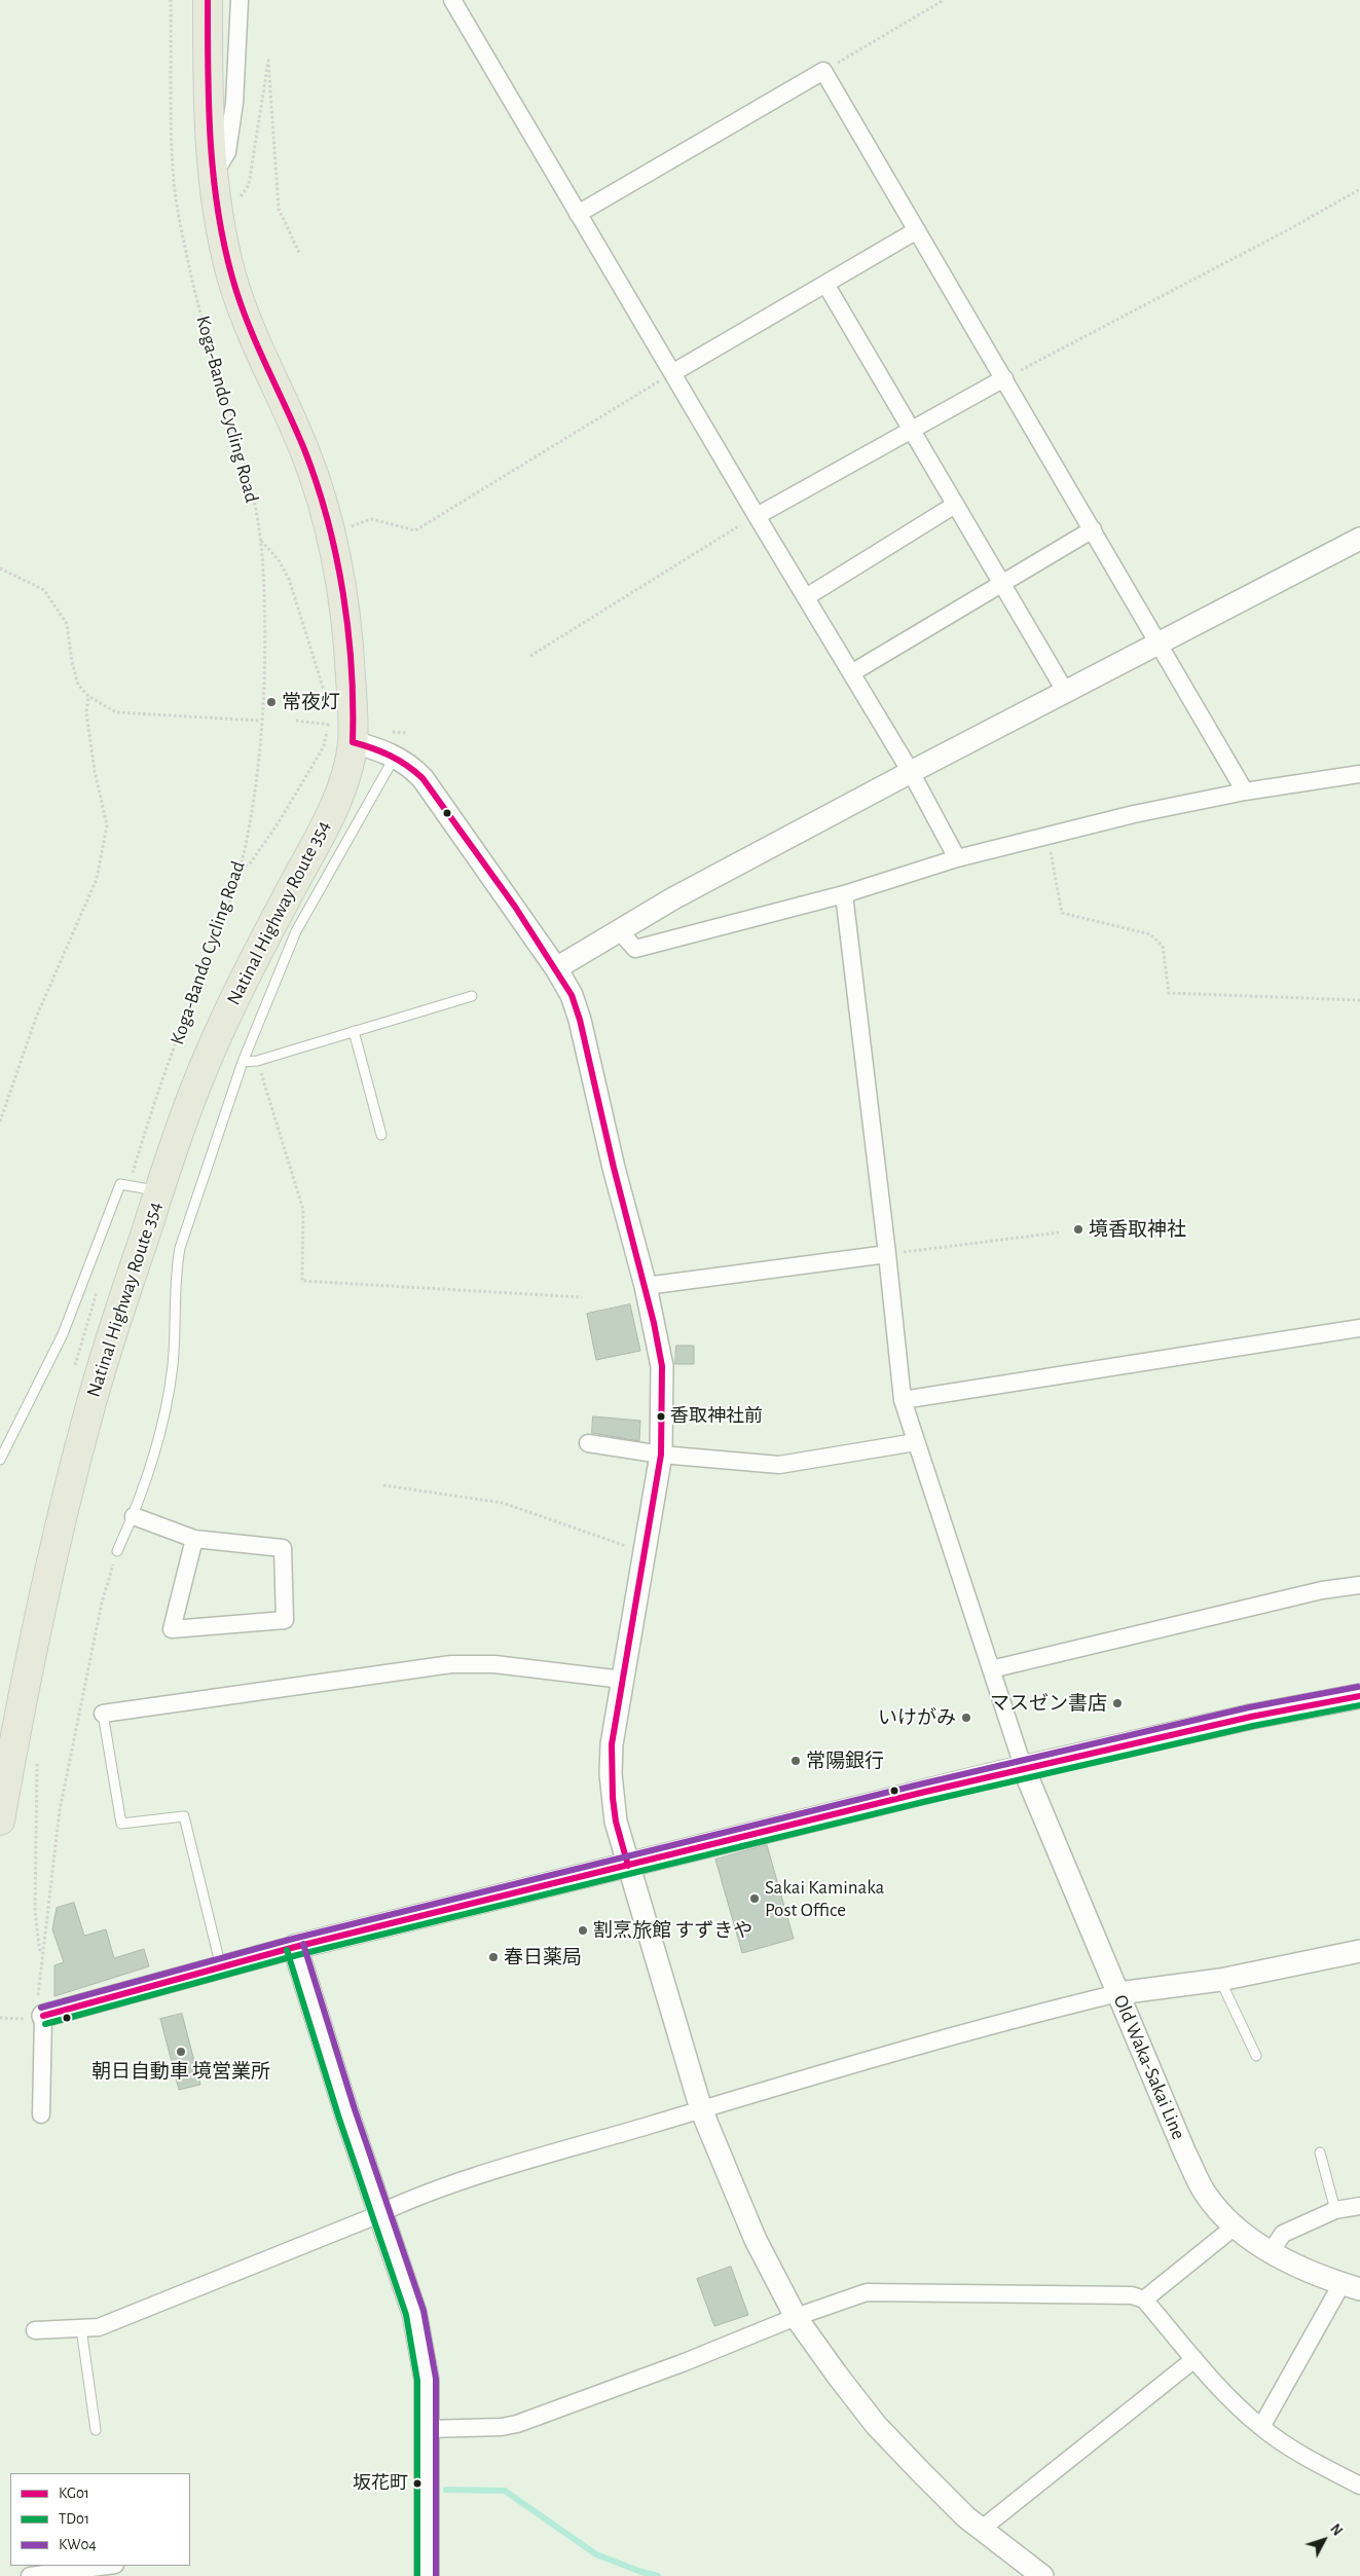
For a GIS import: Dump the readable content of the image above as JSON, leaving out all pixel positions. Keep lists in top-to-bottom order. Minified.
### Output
{"streets":{"highway":["Natinal Highway Route 354"],"street":["Old Waka-Sakai Line"],"path":["Koga-Bando Cycling Road"]},"places":["常夜灯","境香取神社","香取神社前","マスゼン書店","いけがみ","常陽銀行","Sakai Kaminaka Post Office","割烹旅館 すずきや","春日薬局","朝日自動車 境営業所","坂花町"],"lines":["transit line KG01","transit line KW04","transit line TD01"],"legend":["KG01","TD01","KW04"],"north":"top right"}
